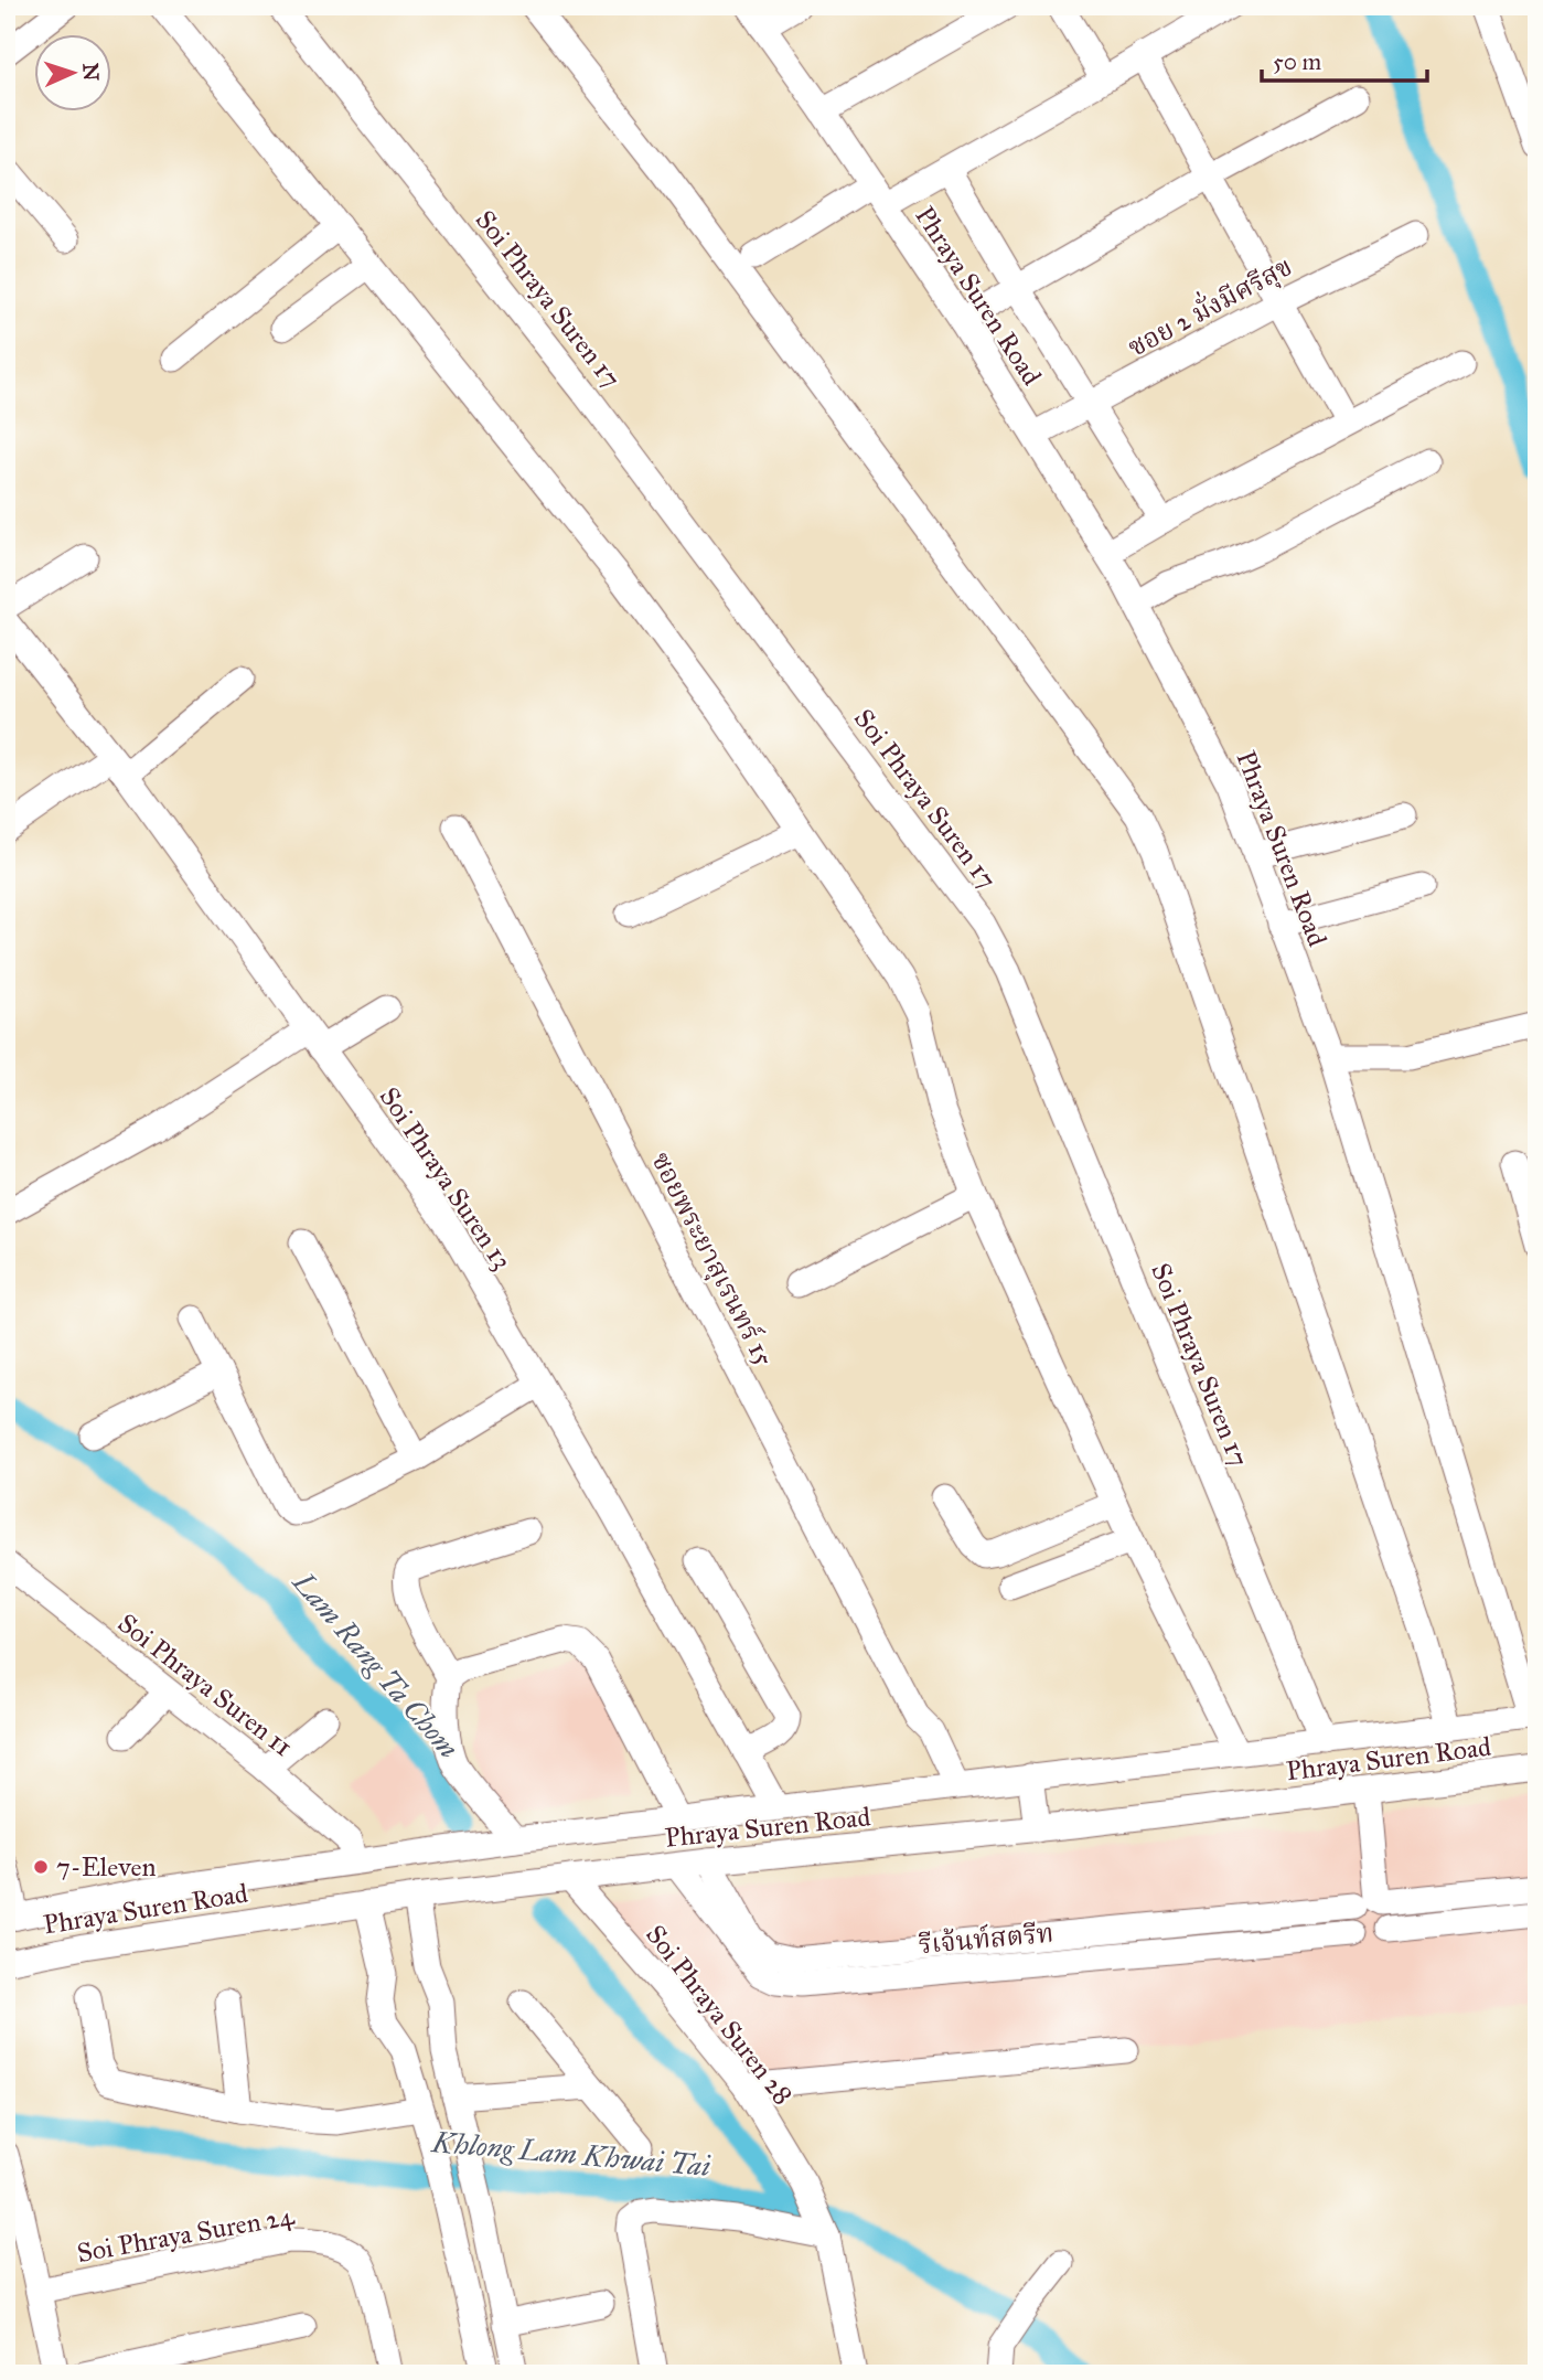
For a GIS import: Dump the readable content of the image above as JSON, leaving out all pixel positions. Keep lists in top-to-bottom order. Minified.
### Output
{"streets":{"street":["Phraya Suren Road","Soi Phraya Suren 17","ซอย 2 มั่งมีศรีสุข","Soi Phraya Suren 13","ซอยพระยาสุเรนทร์ 15","Soi Phraya Suren 11","รีเจ้นท์สตรีท","Soi Phraya Suren 28","Soi Phraya Suren 24"]},"crossings":[["Phraya Suren Road","Soi Phraya Suren 17"],["Phraya Suren Road","ซอย 2 มั่งมีศรีสุข"],["Phraya Suren Road","Soi Phraya Suren 13"],["Phraya Suren Road","ซอยพระยาสุเรนทร์ 15"],["Phraya Suren Road","Soi Phraya Suren 11"],["Phraya Suren Road","รีเจ้นท์สตรีท"],["Phraya Suren Road","Soi Phraya Suren 28"]],"water":["Lam Rang Ta Chom","Khlong Lam Khwai Tai"],"places":["7-Eleven"],"scale_bar":"50 m","north":"right"}
